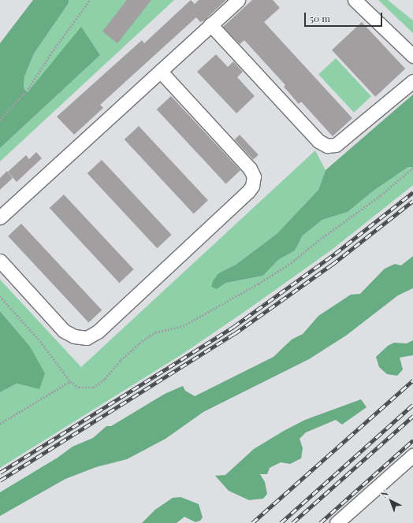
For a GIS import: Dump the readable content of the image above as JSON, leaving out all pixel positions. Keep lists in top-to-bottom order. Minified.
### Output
{"scale_bar":"50 m","north":"top left"}
